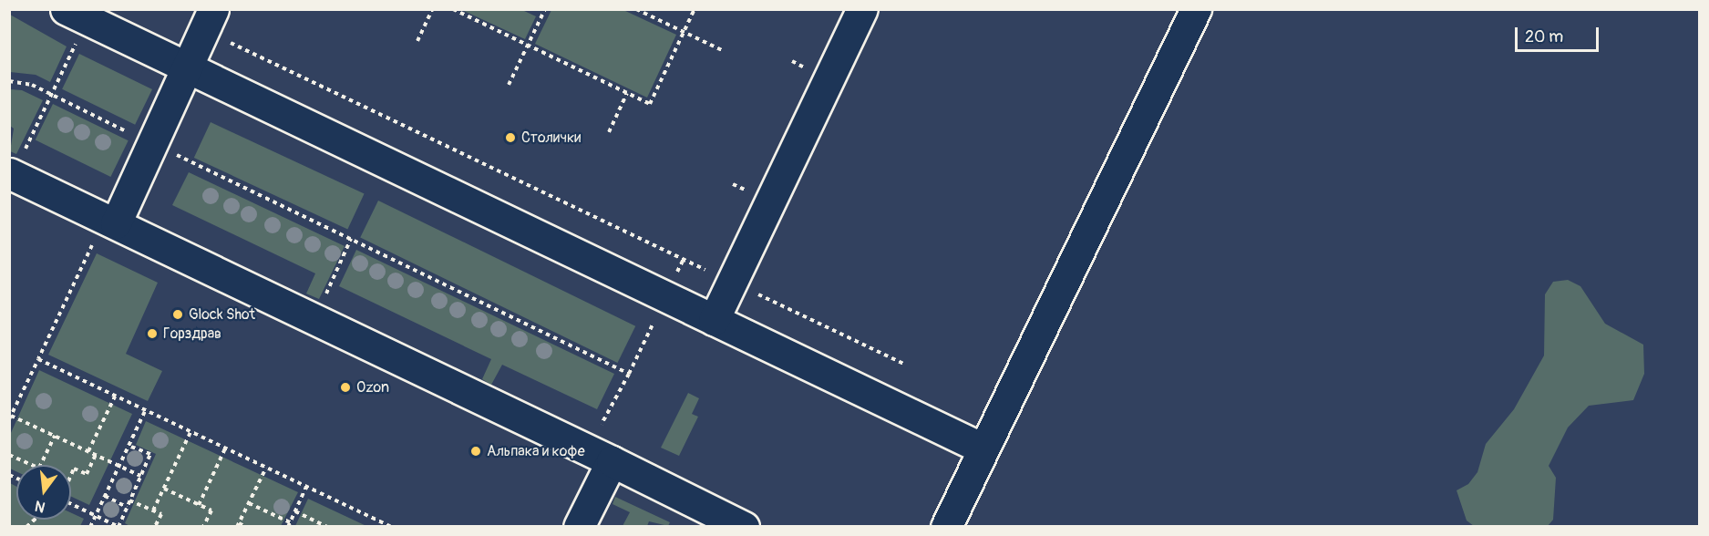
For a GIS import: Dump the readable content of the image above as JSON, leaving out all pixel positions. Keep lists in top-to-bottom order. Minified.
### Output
{"places":["Столички","Glock Shot","Горздрав","Ozon","Альпака и кофе"],"scale_bar":"20 m","north":"bottom"}
